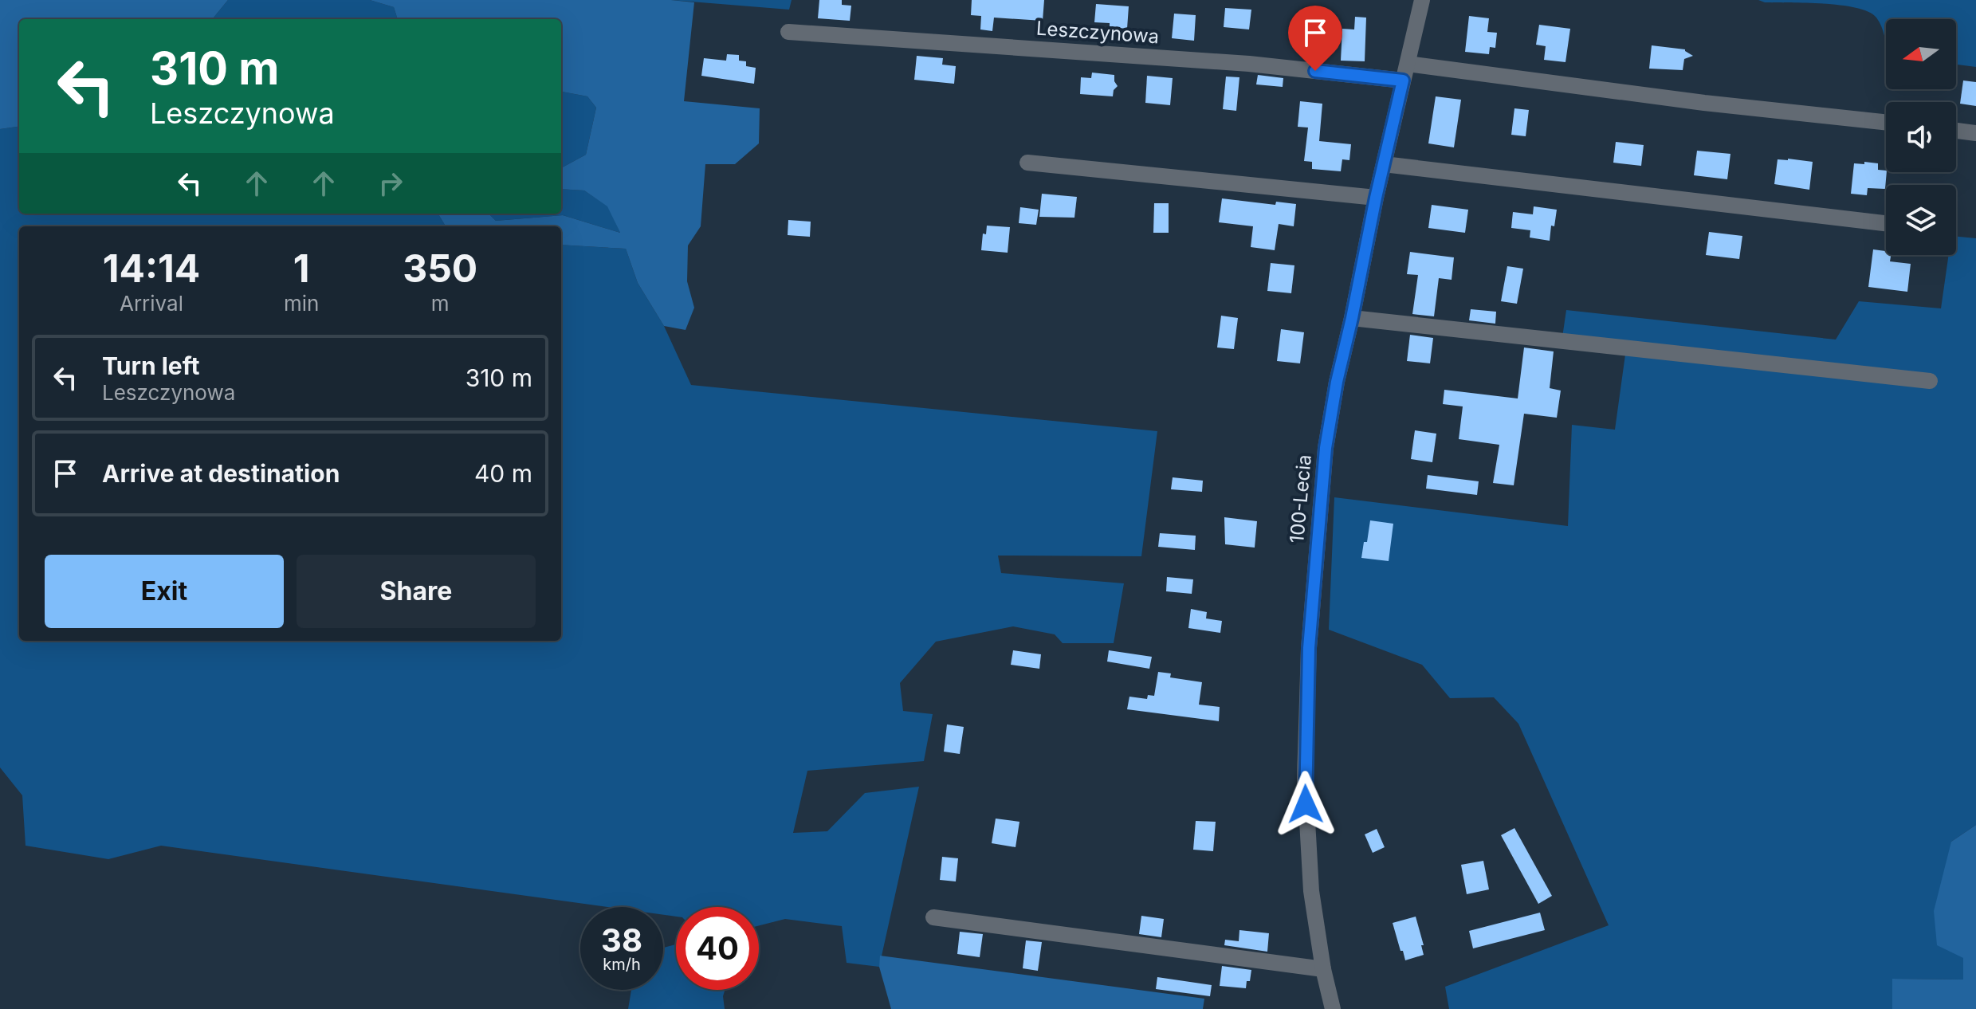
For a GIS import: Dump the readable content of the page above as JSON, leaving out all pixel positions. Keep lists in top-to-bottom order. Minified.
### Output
{"streets":{"street":["Leszczynowa","100-Lecia"]},"crossings":[["Leszczynowa","100-Lecia"]],"north":"left","page":{"turn":["310 m","Leszczynowa"],"eta":["14:14","Arrival","1","min","350","m"],"list":[{"name":"Turn left","note":"Leszczynowa","value":"310 m"},{"name":"Arrive at destination","value":"40 m"}],"buttons":["Exit","Share"],"speed":"38 km/h","limit":"40"}}
